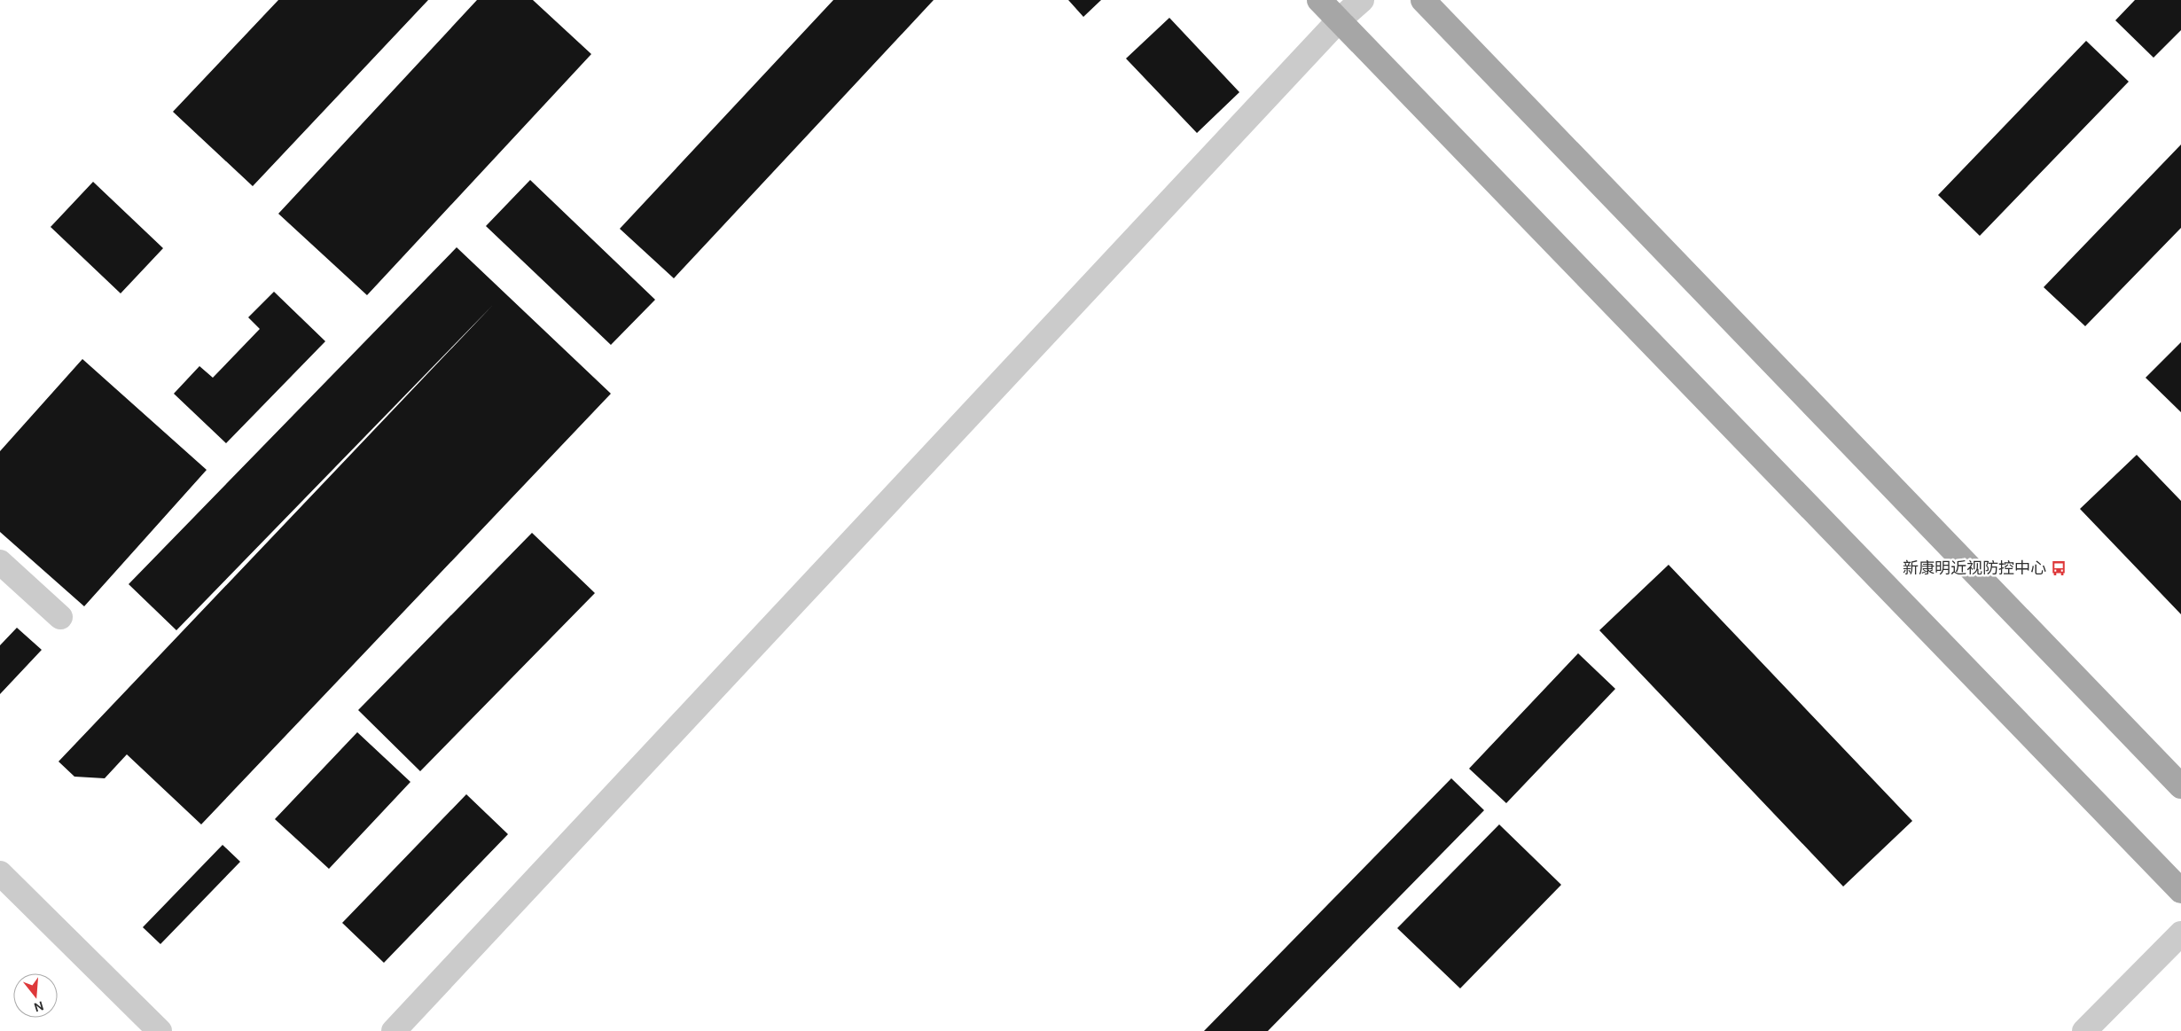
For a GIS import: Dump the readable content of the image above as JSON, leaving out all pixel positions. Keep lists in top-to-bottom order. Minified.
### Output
{"places":{"bus stop":["新康明近视防控中心"]},"north":"bottom"}
